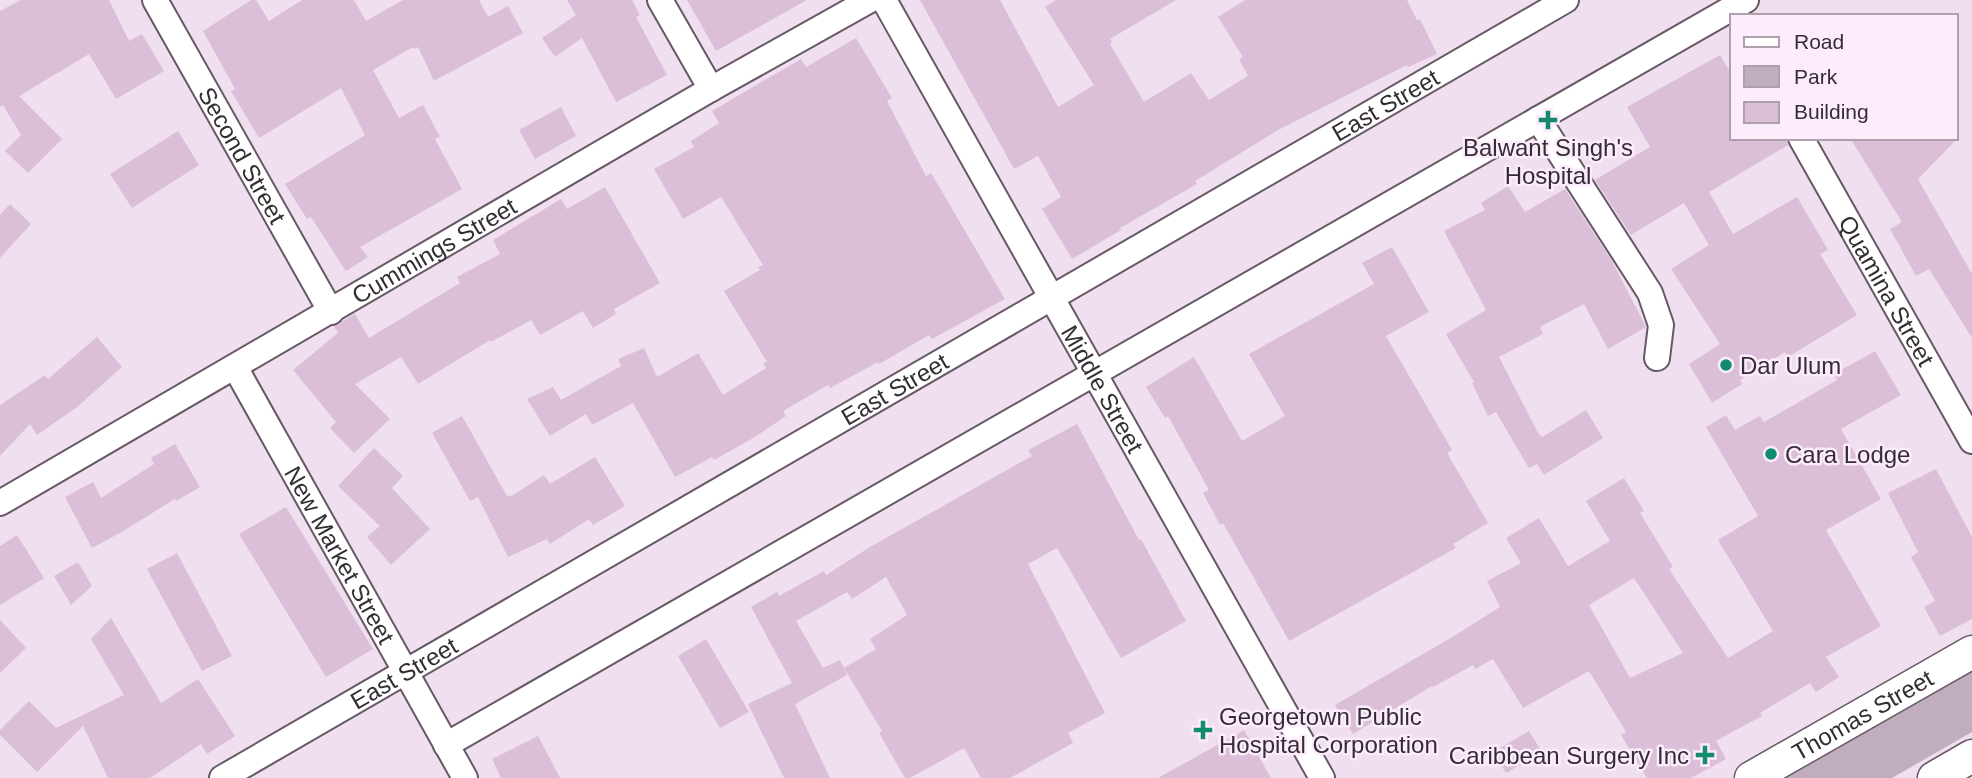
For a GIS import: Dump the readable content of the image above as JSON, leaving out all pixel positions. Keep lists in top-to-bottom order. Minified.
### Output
{"streets":{"street":["East Street","Second Street","Cummings Street","Quamina Street","Middle Street","New Market Street","Thomas Street"]},"crossings":[["East Street","Middle Street"],["East Street","New Market Street"],["Second Street","Cummings Street"],["Cummings Street","New Market Street"]],"places":{"health":["Balwant Singh's Hospital","Georgetown Public Hospital Corporation","Caribbean Surgery Inc"],"other":["Dar Ulum","Cara Lodge"]},"legend":["Road","Park","Building"]}
